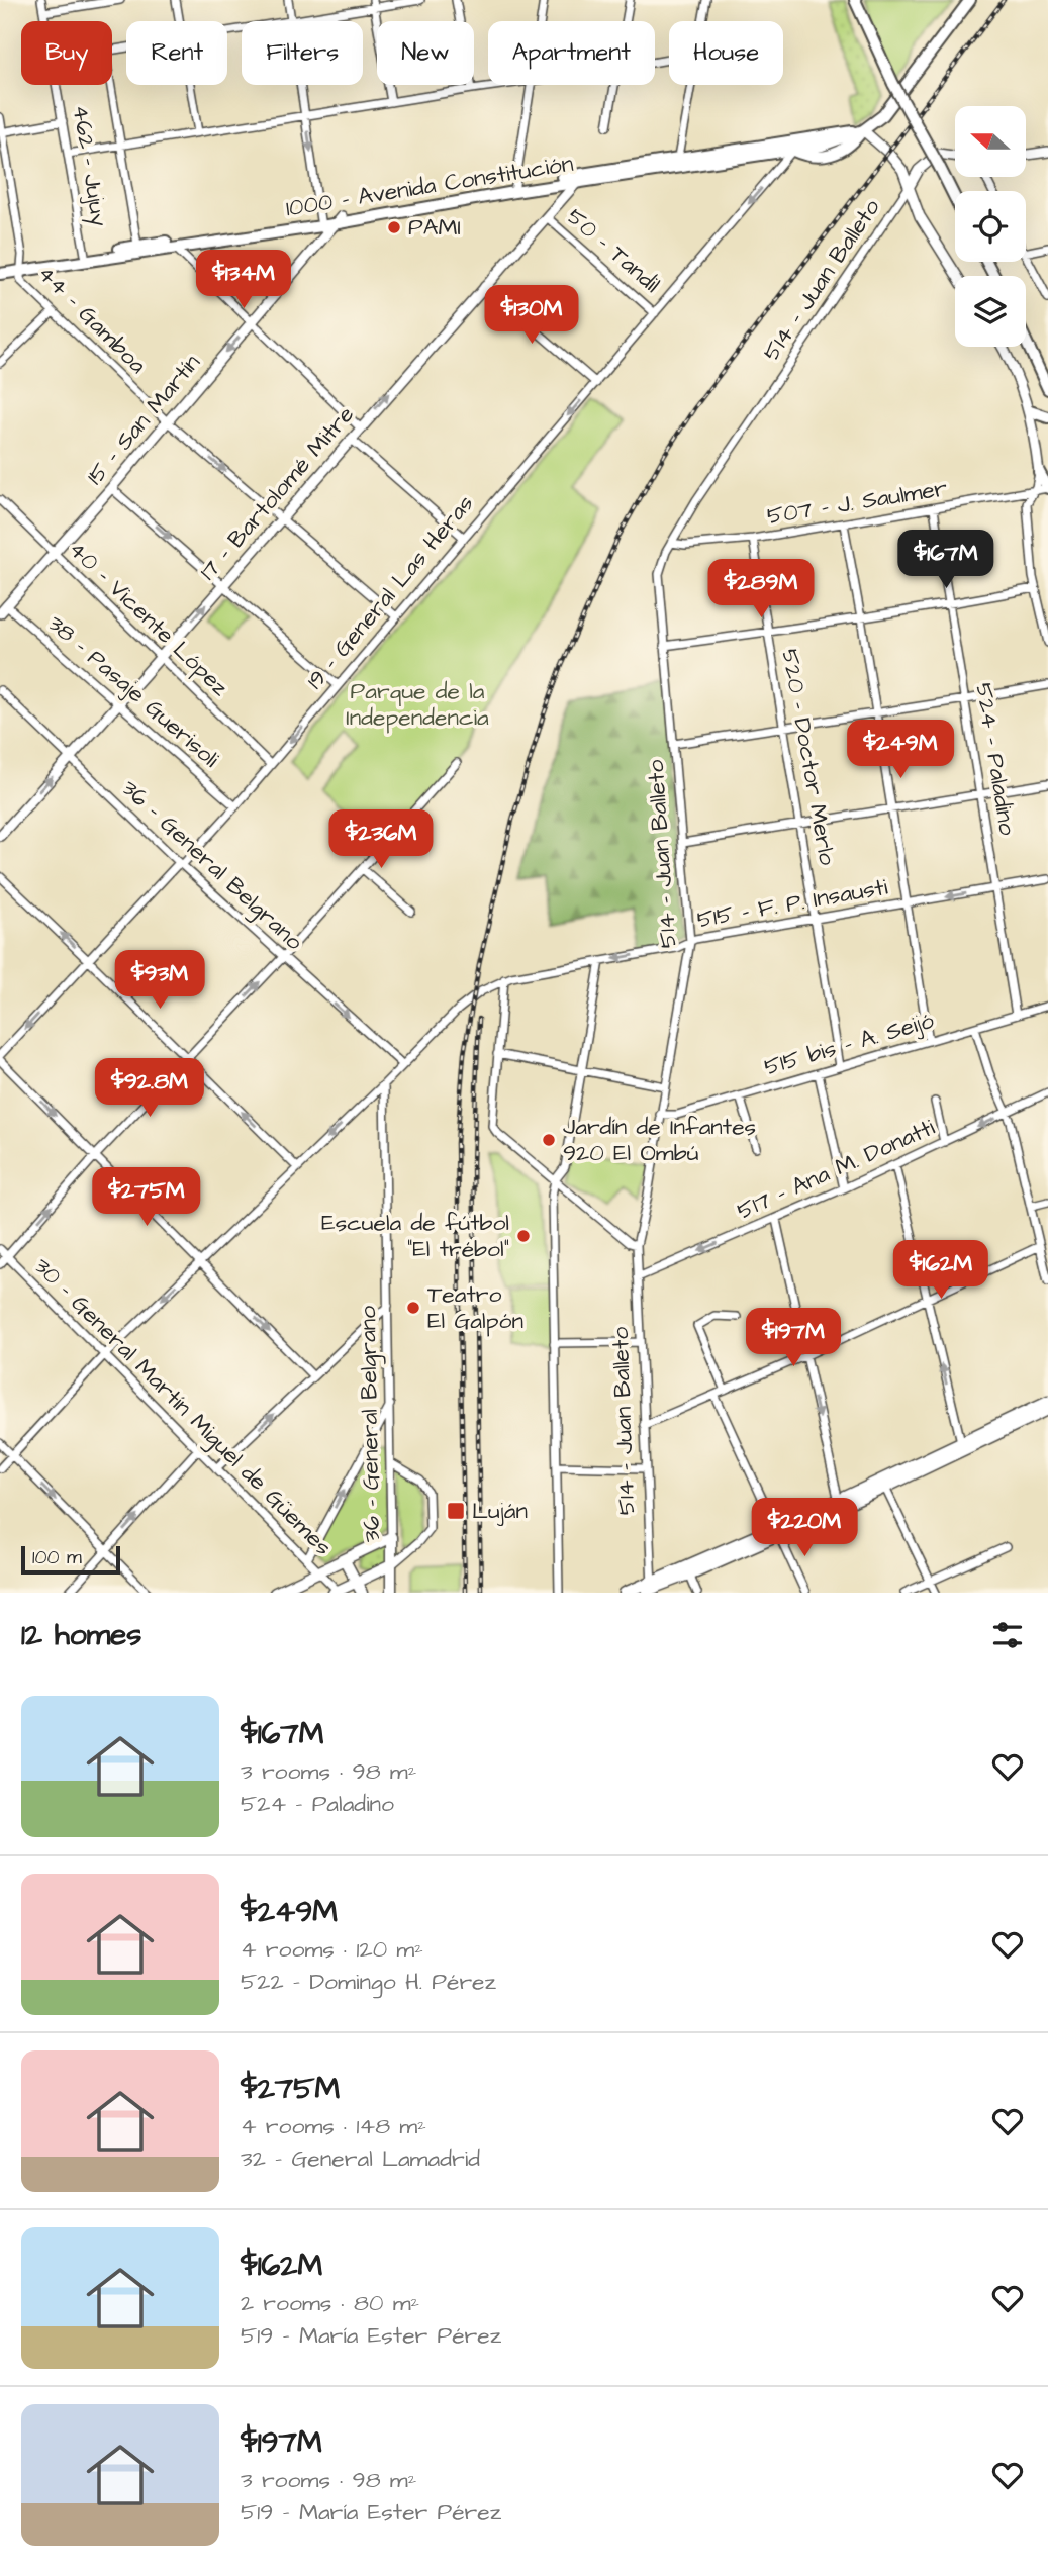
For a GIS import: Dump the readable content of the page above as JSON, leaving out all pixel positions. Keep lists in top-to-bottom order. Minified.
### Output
{"streets":{"main road":["1000 - Avenida Constitución","36 - General Belgrano","30 - General Martín Miguel de Güemes"],"street":["462 - Jujuy","50 - Tandil","514 - Juan Balleto","44 - Gamboa","15 - San Martín","17 - Bartolomé Mitre","507 - J. Saulmer","19 - General Las Heras","40 - Vicente López","38 - Pasaje Guerisoli","520 - Doctor Merlo","524 - Paladino","515 - F. P. Insausti","515 bis - A. Seijó","517 - Ana M. Donatti"]},"crossings":[["462 - Jujuy","1000 - Avenida Constitución"],["1000 - Avenida Constitución","44 - Gamboa"],["1000 - Avenida Constitución","15 - San Martín"],["1000 - Avenida Constitución","17 - Bartolomé Mitre"],["1000 - Avenida Constitución","19 - General Las Heras"],["50 - Tandil","17 - Bartolomé Mitre"],["50 - Tandil","19 - General Las Heras"],["514 - Juan Balleto","507 - J. Saulmer"],["514 - Juan Balleto","515 - F. P. Insausti"],["514 - Juan Balleto","515 bis - A. Seijó"],["514 - Juan Balleto","517 - Ana M. Donatti"],["44 - Gamboa","15 - San Martín"],["44 - Gamboa","17 - Bartolomé Mitre"],["44 - Gamboa","19 - General Las Heras"],["15 - San Martín","40 - Vicente López"],["15 - San Martín","38 - Pasaje Guerisoli"],["17 - Bartolomé Mitre","40 - Vicente López"],["17 - Bartolomé Mitre","38 - Pasaje Guerisoli"],["17 - Bartolomé Mitre","36 - General Belgrano"],["507 - J. Saulmer","520 - Doctor Merlo"],["507 - J. Saulmer","524 - Paladino"],["19 - General Las Heras","40 - Vicente López"],["19 - General Las Heras","38 - Pasaje Guerisoli"],["19 - General Las Heras","36 - General Belgrano"],["520 - Doctor Merlo","515 - F. P. Insausti"],["520 - Doctor Merlo","515 bis - A. Seijó"],["524 - Paladino","515 - F. P. Insausti"],["524 - Paladino","515 bis - A. Seijó"]],"one_way":["17 - Bartolomé Mitre","19 - General Las Heras","517 - Ana M. Donatti"],"parks":["Parque de la Independencia"],"places":{"other":["PAMI","Jardín de Infantes 920 El Ombú","Escuela de fútbol \"El trébol\"","Teatro El Galpón"],"transit":["Luján"]},"scale_bar":"100 m","north":"left","page":{"chip":["Buy","Rent","Filters","New","Apartment","House"],"price":["$134M","$130M","$167M","$289M","$249M","$236M","$93M","$92.8M","$275M","$162M","$197M","$220M"],"scale":"100 m","heading":"12 homes","list":[{"name":"$167M","note":"3 rooms · 98 m² · 524 - Paladino"},{"name":"$249M","note":"4 rooms · 120 m² · 522 - Domingo H. Pérez"},{"name":"$275M","note":"4 rooms · 148 m² · 32 - General Lamadrid"},{"name":"$162M","note":"2 rooms · 80 m² · 519 - María Ester Pérez"},{"name":"$197M","note":"3 rooms · 98 m² · 519 - María Ester Pérez"}]}}
